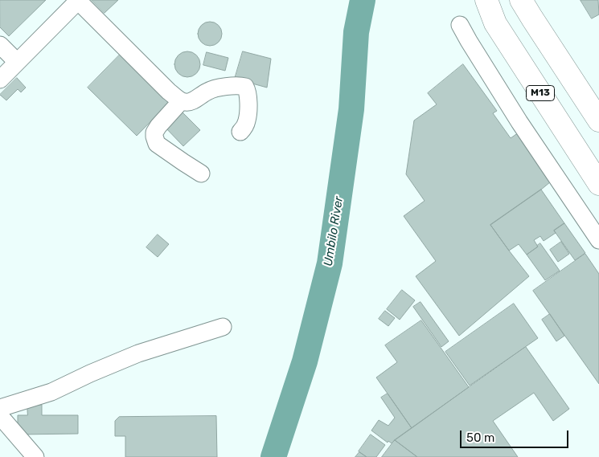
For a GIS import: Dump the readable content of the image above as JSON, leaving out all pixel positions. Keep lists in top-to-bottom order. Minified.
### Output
{"streets":{"highway":["M13"]},"water":["Umbilo River"],"scale_bar":"50 m"}
